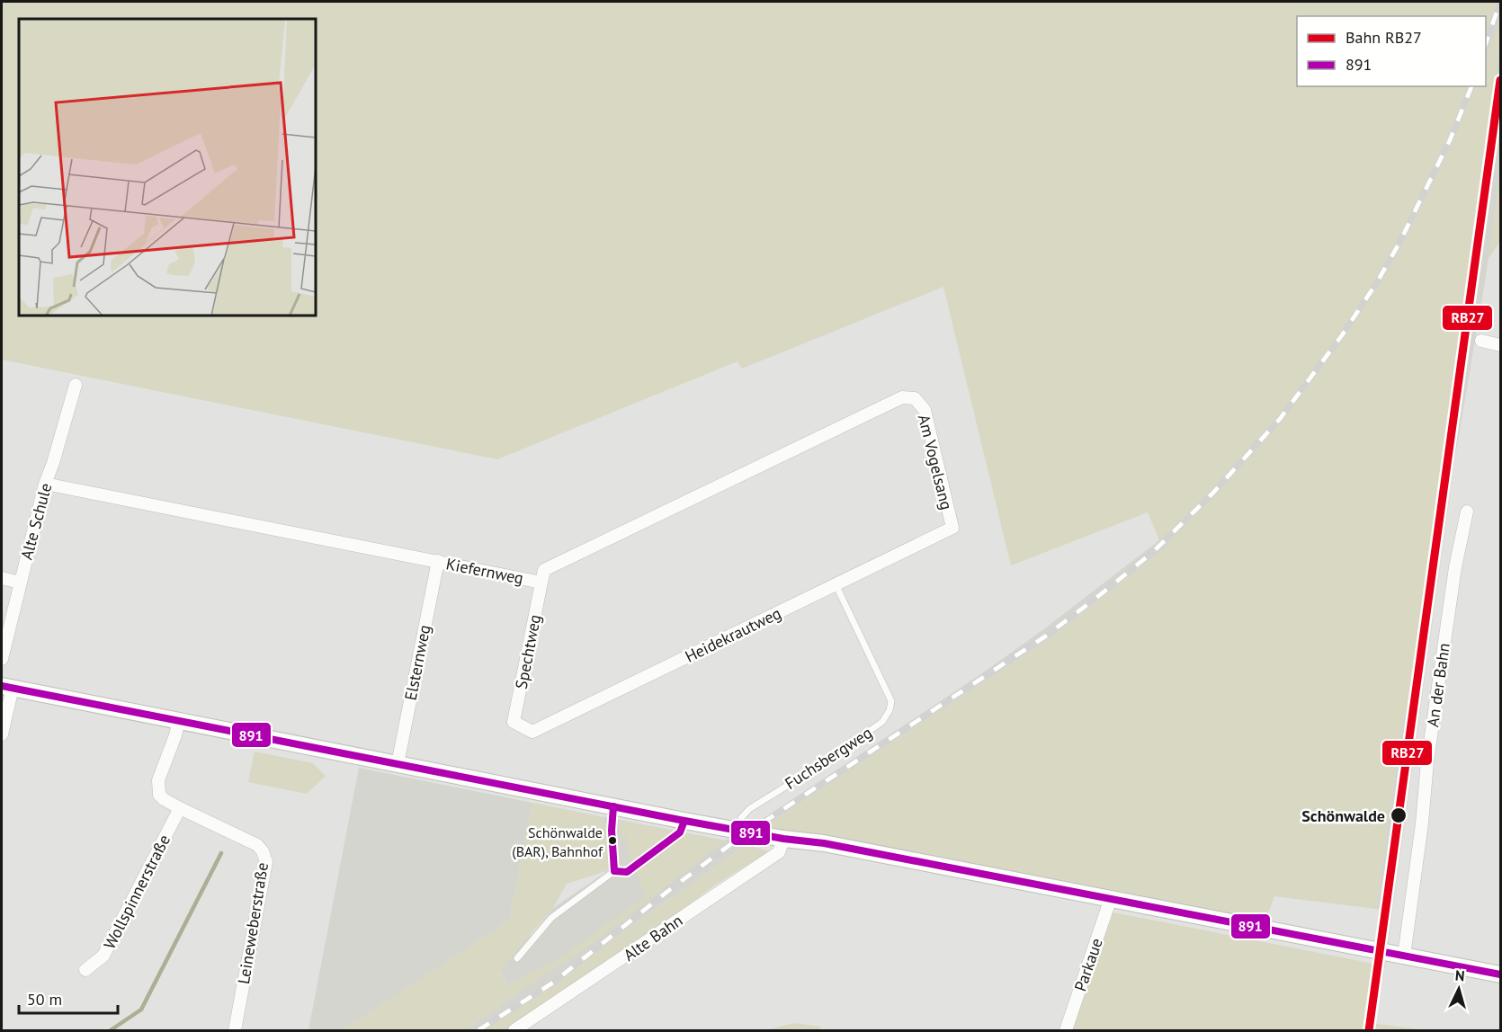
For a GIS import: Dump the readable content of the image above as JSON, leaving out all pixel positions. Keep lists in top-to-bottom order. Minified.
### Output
{"streets":{"street":["Am Vogelsang","Alte Schule","Kiefernweg","Heidekrautweg","Spechtweg","Elsternweg","An der Bahn","Wollspinnerstraße","Leineweberstraße","Alte Bahn","Parkaue"],"lane":["Fuchsbergweg"]},"crossings":[["Am Vogelsang","Kiefernweg"],["Am Vogelsang","Heidekrautweg"],["Alte Schule","Kiefernweg"],["Kiefernweg","Spechtweg"],["Kiefernweg","Elsternweg"],["Heidekrautweg","Spechtweg"],["Heidekrautweg","Fuchsbergweg"],["Wollspinnerstraße","Leineweberstraße"]],"places":["Schönwalde","Schönwalde (BAR), Bahnhof"],"lines":["rail line RB27","transit line 891"],"legend":["Bahn RB27","891"],"scale_bar":"50 m","north":"top"}
